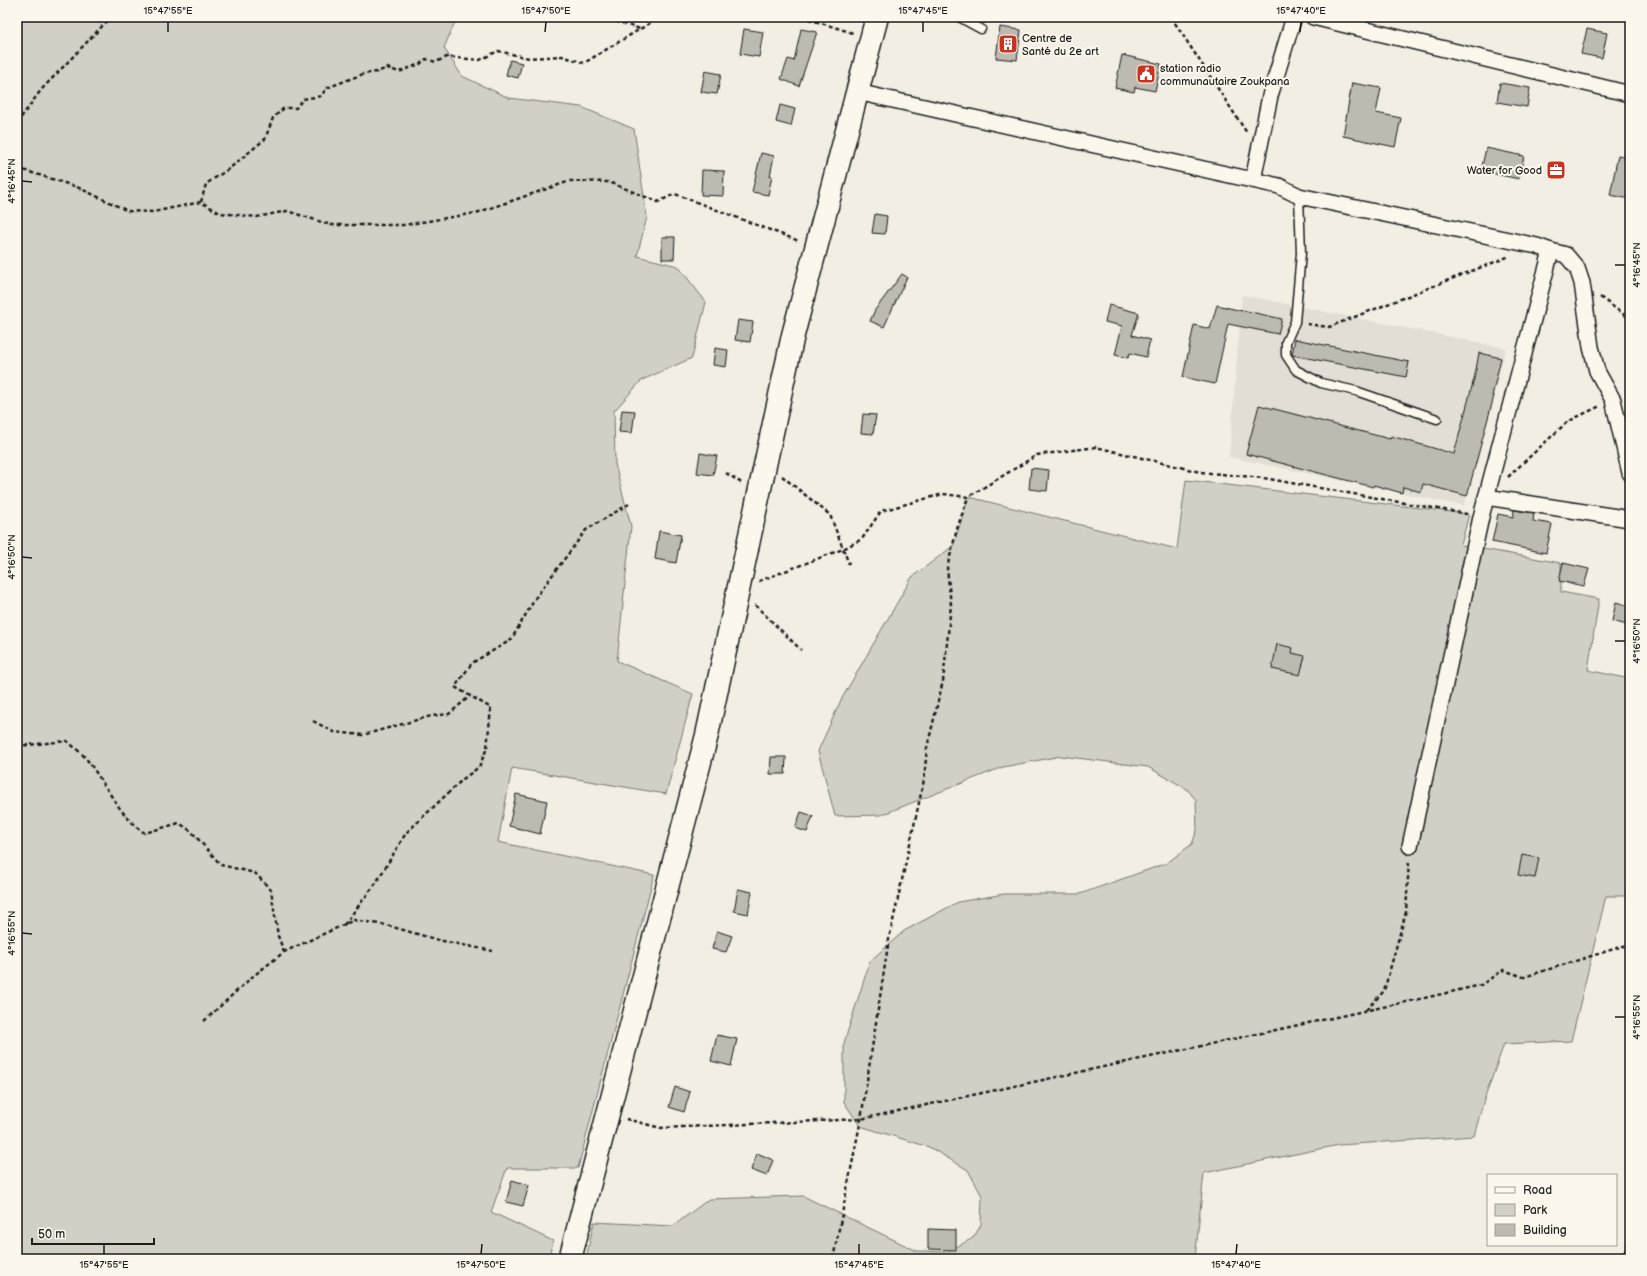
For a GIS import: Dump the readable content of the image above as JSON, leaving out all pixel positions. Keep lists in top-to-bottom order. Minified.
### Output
{"places":{"building":["Centre de Santé du 2e art"],"public building":["station radio communautaire Zoukpana"],"office":["Water for Good"]},"legend":["Road","Park","Building"],"scale_bar":"50 m","coordinates":["15°47'55\"E","15°47'50\"E","15°47'45\"E","15°47'40\"E","4°16'45\"N","4°16'50\"N","4°16'55\"N"]}
